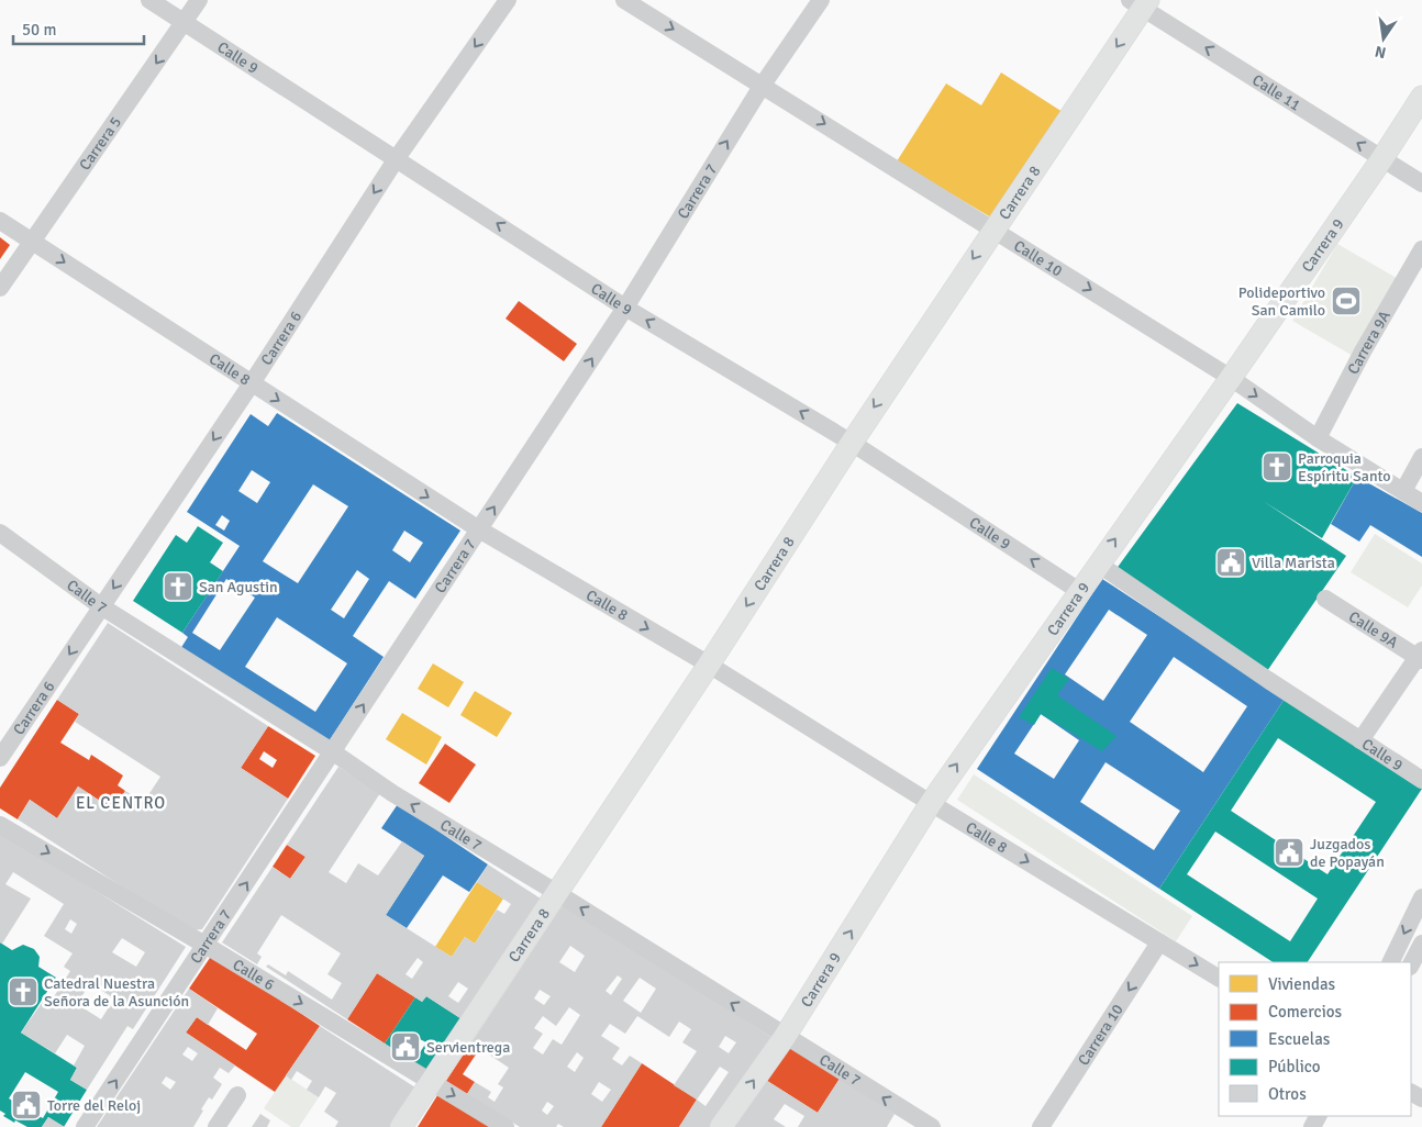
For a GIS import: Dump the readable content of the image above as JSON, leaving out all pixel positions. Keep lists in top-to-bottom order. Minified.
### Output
{"streets":{"main road":["Carrera 8","Carrera 9"],"street":["Calle 9","Calle 11","Carrera 5","Carrera 7","Calle 10","Carrera 6","Carrera 9A","Calle 8","Calle 7","Calle 9A","Calle 6","Carrera 10"]},"crossings":[["Calle 9","Carrera 5"],["Calle 9","Carrera 7"],["Calle 9","Carrera 8"],["Calle 9","Carrera 9"],["Calle 9","Carrera 6"],["Calle 11","Carrera 8"],["Calle 11","Carrera 9"],["Carrera 5","Calle 8"],["Carrera 7","Calle 10"],["Carrera 7","Calle 8"],["Carrera 7","Calle 7"],["Carrera 7","Calle 6"],["Carrera 8","Calle 10"],["Carrera 8","Calle 8"],["Carrera 8","Calle 7"],["Carrera 8","Calle 6"],["Carrera 9","Calle 10"],["Carrera 9","Calle 8"],["Carrera 9","Calle 7"],["Calle 10","Carrera 9A"],["Carrera 6","Calle 8"],["Carrera 6","Calle 7"],["Calle 8","Carrera 10"]],"one_way":["Calle 9","Calle 11","Carrera 5","Carrera 7","Carrera 8","Carrera 9","Calle 10","Carrera 6","Calle 8","Calle 7","Calle 6","Carrera 10"],"districts":["EL CENTRO"],"places":{"sports":["Polideportivo San Camilo"],"church":["Parroquia Espíritu Santo","San Agustin","Catedral Nuestra Señora de la Asunción"],"public building":["Villa Marista","Juzgados de Popayán","Servientrega","Torre del Reloj"]},"legend":["Viviendas","Comercios","Escuelas","Público","Otros"],"scale_bar":"50 m","north":"bottom"}
